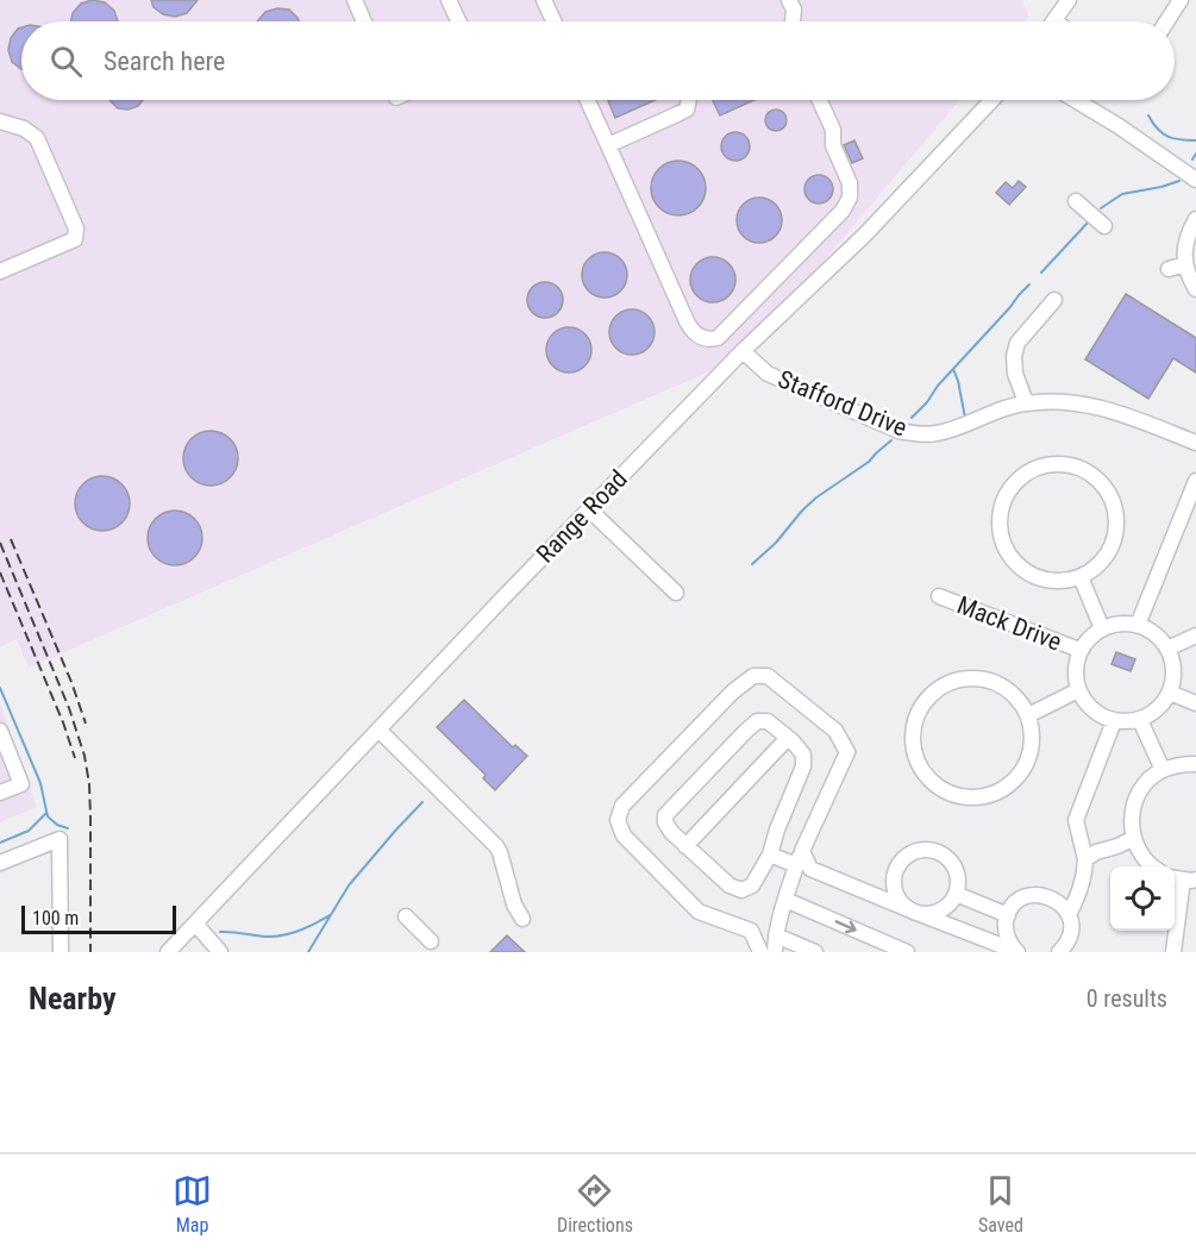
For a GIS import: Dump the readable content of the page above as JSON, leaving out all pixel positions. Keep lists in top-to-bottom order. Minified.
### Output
{"streets":{"street":["Stafford Drive","Range Road","Mack Drive"]},"crossings":[["Stafford Drive","Range Road"]],"scale_bar":"100 m","page":{"search":"Search here","scale":"100 m","heading":["Nearby","0 results"],"nav":["Map","Directions","Saved"]}}
